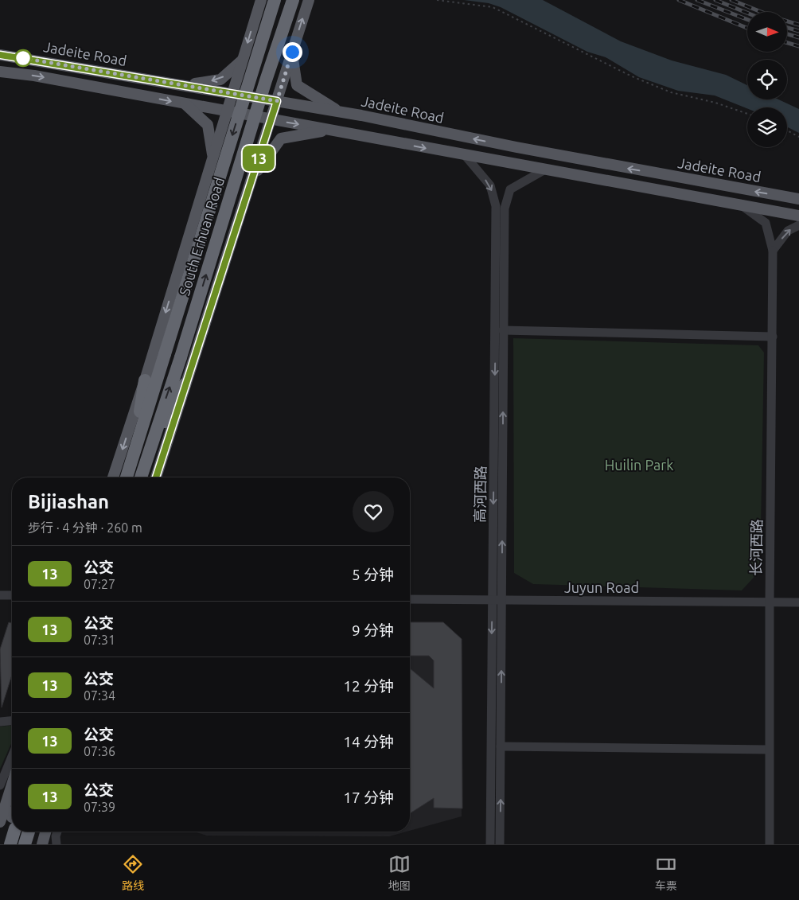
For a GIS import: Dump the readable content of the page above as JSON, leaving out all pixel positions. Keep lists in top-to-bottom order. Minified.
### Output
{"streets":{"highway":["South Erhuan Road"],"main road":["Jadeite Road"],"street":["高河西路","长河西路","Juyun Road"]},"crossings":[["高河西路","Juyun Road"],["长河西路","Juyun Road"]],"parks":["Huilin Park"],"lines":["bus line 13"],"north":"right","page":{"on_map":"13","heading":["Bijiashan","步行 · 4 分钟 · 260 m"],"list":[{"mark":"13","name":"公交","note":"07:27","value":"5 分钟"},{"mark":"13","name":"公交","note":"07:31","value":"9 分钟"},{"mark":"13","name":"公交","note":"07:34","value":"12 分钟"},{"mark":"13","name":"公交","note":"07:36","value":"14 分钟"},{"mark":"13","name":"公交","note":"07:39","value":"17 分钟"}],"tabs":["路线","地图","车票"]}}
